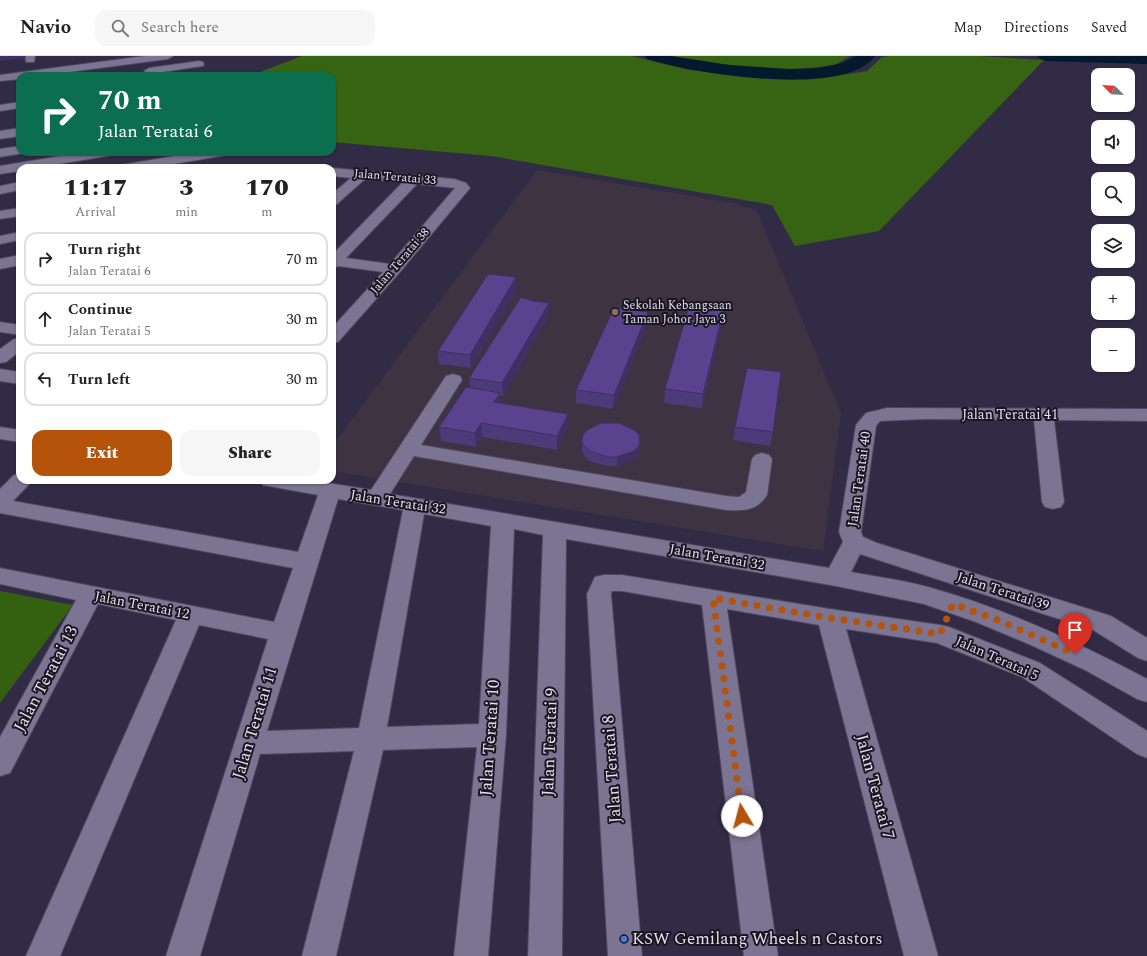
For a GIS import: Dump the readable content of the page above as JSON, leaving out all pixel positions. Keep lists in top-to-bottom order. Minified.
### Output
{"streets":{"street":["Jalan Teratai 33","Jalan Teratai 38","Jalan Teratai 41","Jalan Teratai 40","Jalan Teratai 32","Jalan Teratai 39","Jalan Teratai 12","Jalan Teratai 5","Jalan Teratai 13","Jalan Teratai 11","Jalan Teratai 10","Jalan Teratai 9","Jalan Teratai 8","Jalan Teratai 7"]},"crossings":[["Jalan Teratai 33","Jalan Teratai 38"],["Jalan Teratai 41","Jalan Teratai 40"],["Jalan Teratai 40","Jalan Teratai 39"],["Jalan Teratai 32","Jalan Teratai 11"],["Jalan Teratai 32","Jalan Teratai 10"],["Jalan Teratai 32","Jalan Teratai 9"],["Jalan Teratai 12","Jalan Teratai 13"],["Jalan Teratai 12","Jalan Teratai 11"],["Jalan Teratai 5","Jalan Teratai 8"],["Jalan Teratai 5","Jalan Teratai 7"]],"places":["Sekolah Kebangsaan Taman Johor Jaya 3","KSW Gemilang Wheels n Castors"],"north":"top left","page":{"header":"Navio","search":"Search here","nav":["Map","Directions","Saved"],"map_buttons":["+","−"],"turn":["70 m","Jalan Teratai 6"],"eta":["11:17","Arrival","3","min","170","m"],"list":[{"name":"Turn right","note":"Jalan Teratai 6","value":"70 m"},{"name":"Continue","note":"Jalan Teratai 5","value":"30 m"},{"name":"Turn left","value":"30 m"}],"buttons":["Exit","Share"]}}
